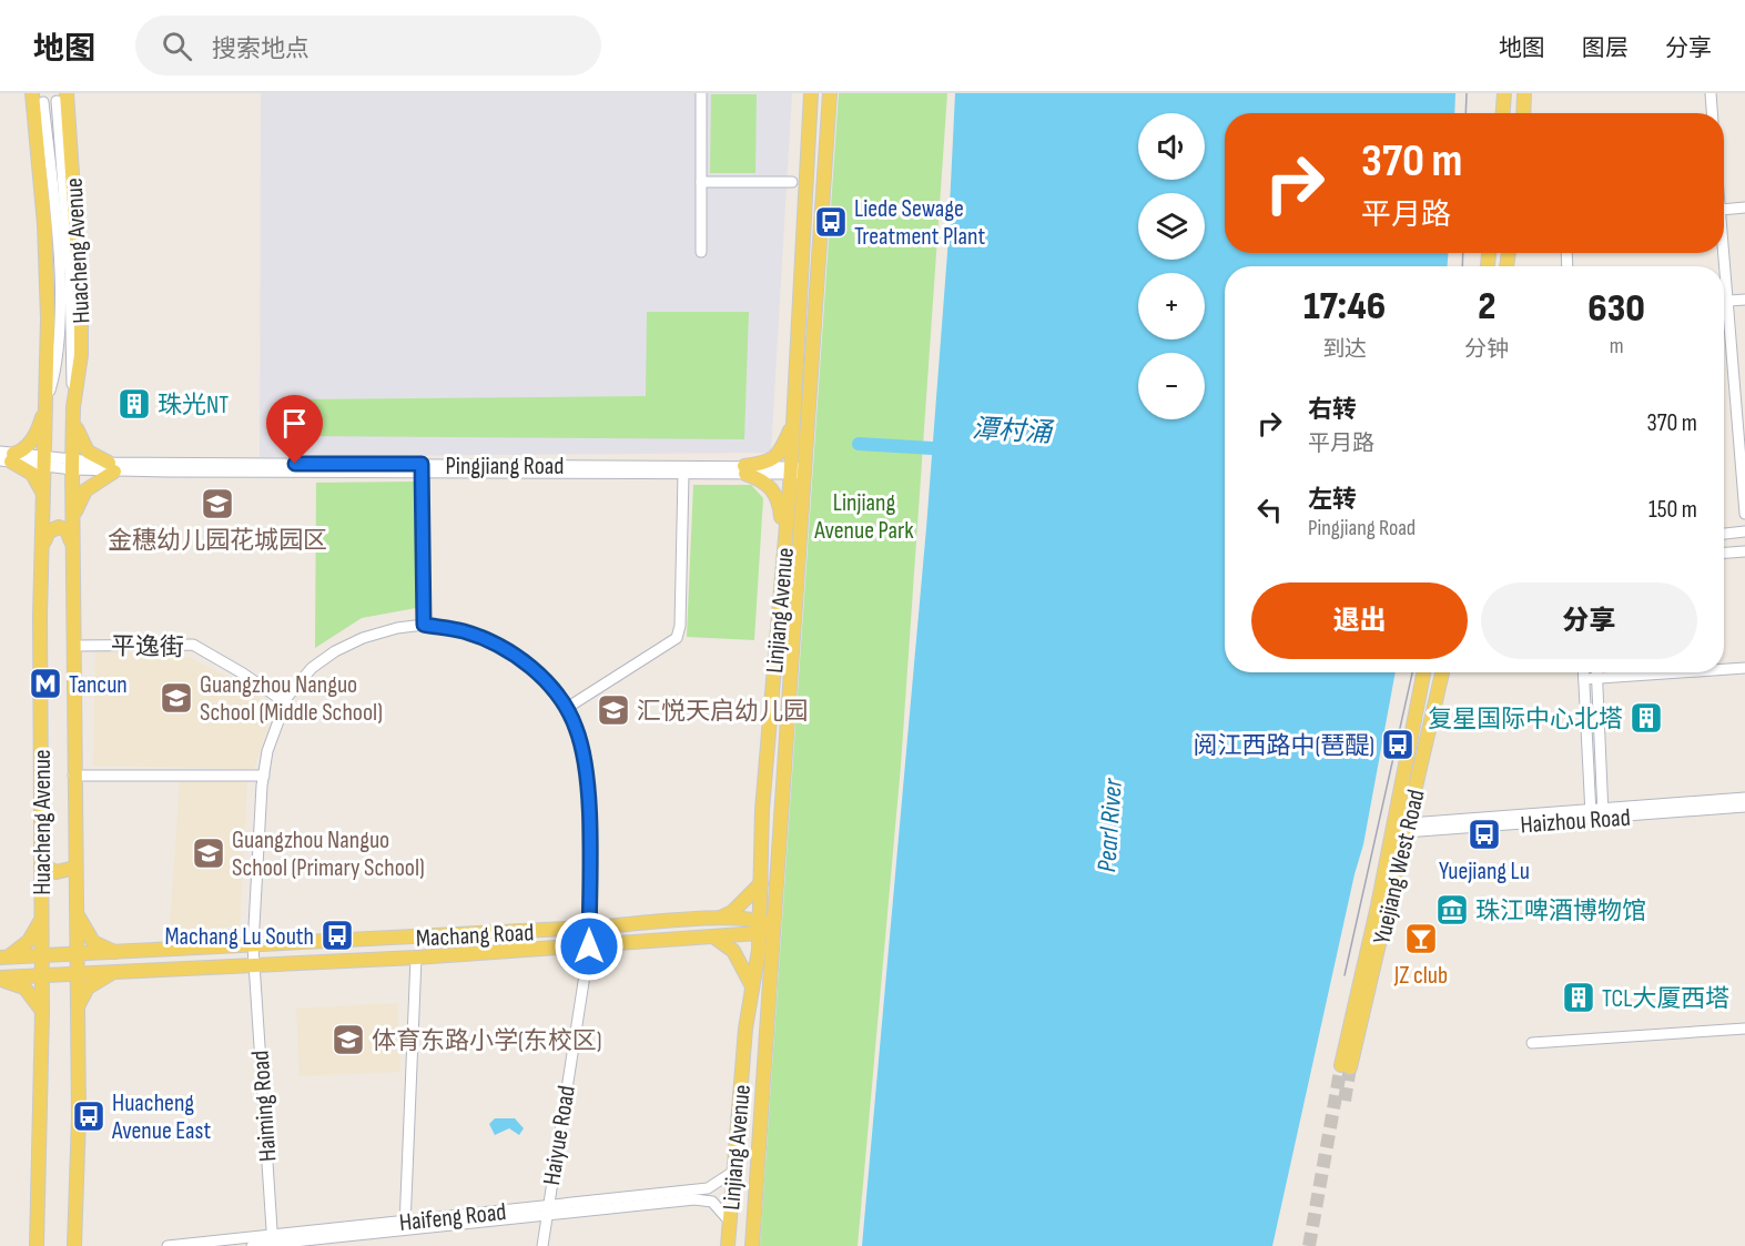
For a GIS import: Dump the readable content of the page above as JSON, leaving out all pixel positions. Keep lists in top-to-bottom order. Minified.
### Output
{"streets":{"main road":["Huacheng Avenue","Linjiang Avenue","Yuejiang West Road","Machang Road"],"street":["Pingjiang Road","平逸街","Haizhou Road","Haiming Road","Haiyue Road","Haifeng Road"]},"crossings":[["Huacheng Avenue","Pingjiang Road"],["Huacheng Avenue","平逸街"],["Huacheng Avenue","Machang Road"],["Pingjiang Road","Linjiang Avenue"],["Linjiang Avenue","Machang Road"],["Linjiang Avenue","Haifeng Road"],["平逸街","Haiming Road"],["Haizhou Road","Yuejiang West Road"],["Machang Road","Haiming Road"],["Machang Road","Haiyue Road"],["Haiming Road","Haiyue Road"],["Haiming Road","Haifeng Road"],["Haiyue Road","Haifeng Road"]],"water":["潭村涌","Pearl River"],"parks":["Linjiang Avenue Park"],"places":{"bus stop":["Liede Sewage Treatment Plant","阅江西路中(琶醍)","Yuejiang Lu","Machang Lu South","Huacheng Avenue East"],"building":["珠光NT","复星国际中心北塔","TCL大厦西塔"],"school or university":["金穗幼儿园花城园区","Guangzhou Nanguo School (Middle School)","汇悦天启幼儿园","Guangzhou Nanguo School (Primary School)","体育东路小学(东校区)"],"metro station":["Tancun"],"museum":["珠江啤酒博物馆"],"bar":["JZ club"]},"page":{"header":"地图","search":"搜索地点","nav":["地图","图层","分享"],"map_buttons":["+","−"],"turn":["370 m","平月路"],"eta":["17:46","到达","2","分钟","630","m"],"list":[{"name":"右转","note":"平月路","value":"370 m"},{"name":"左转","note":"Pingjiang Road","value":"150 m"}],"buttons":["退出","分享"]}}
